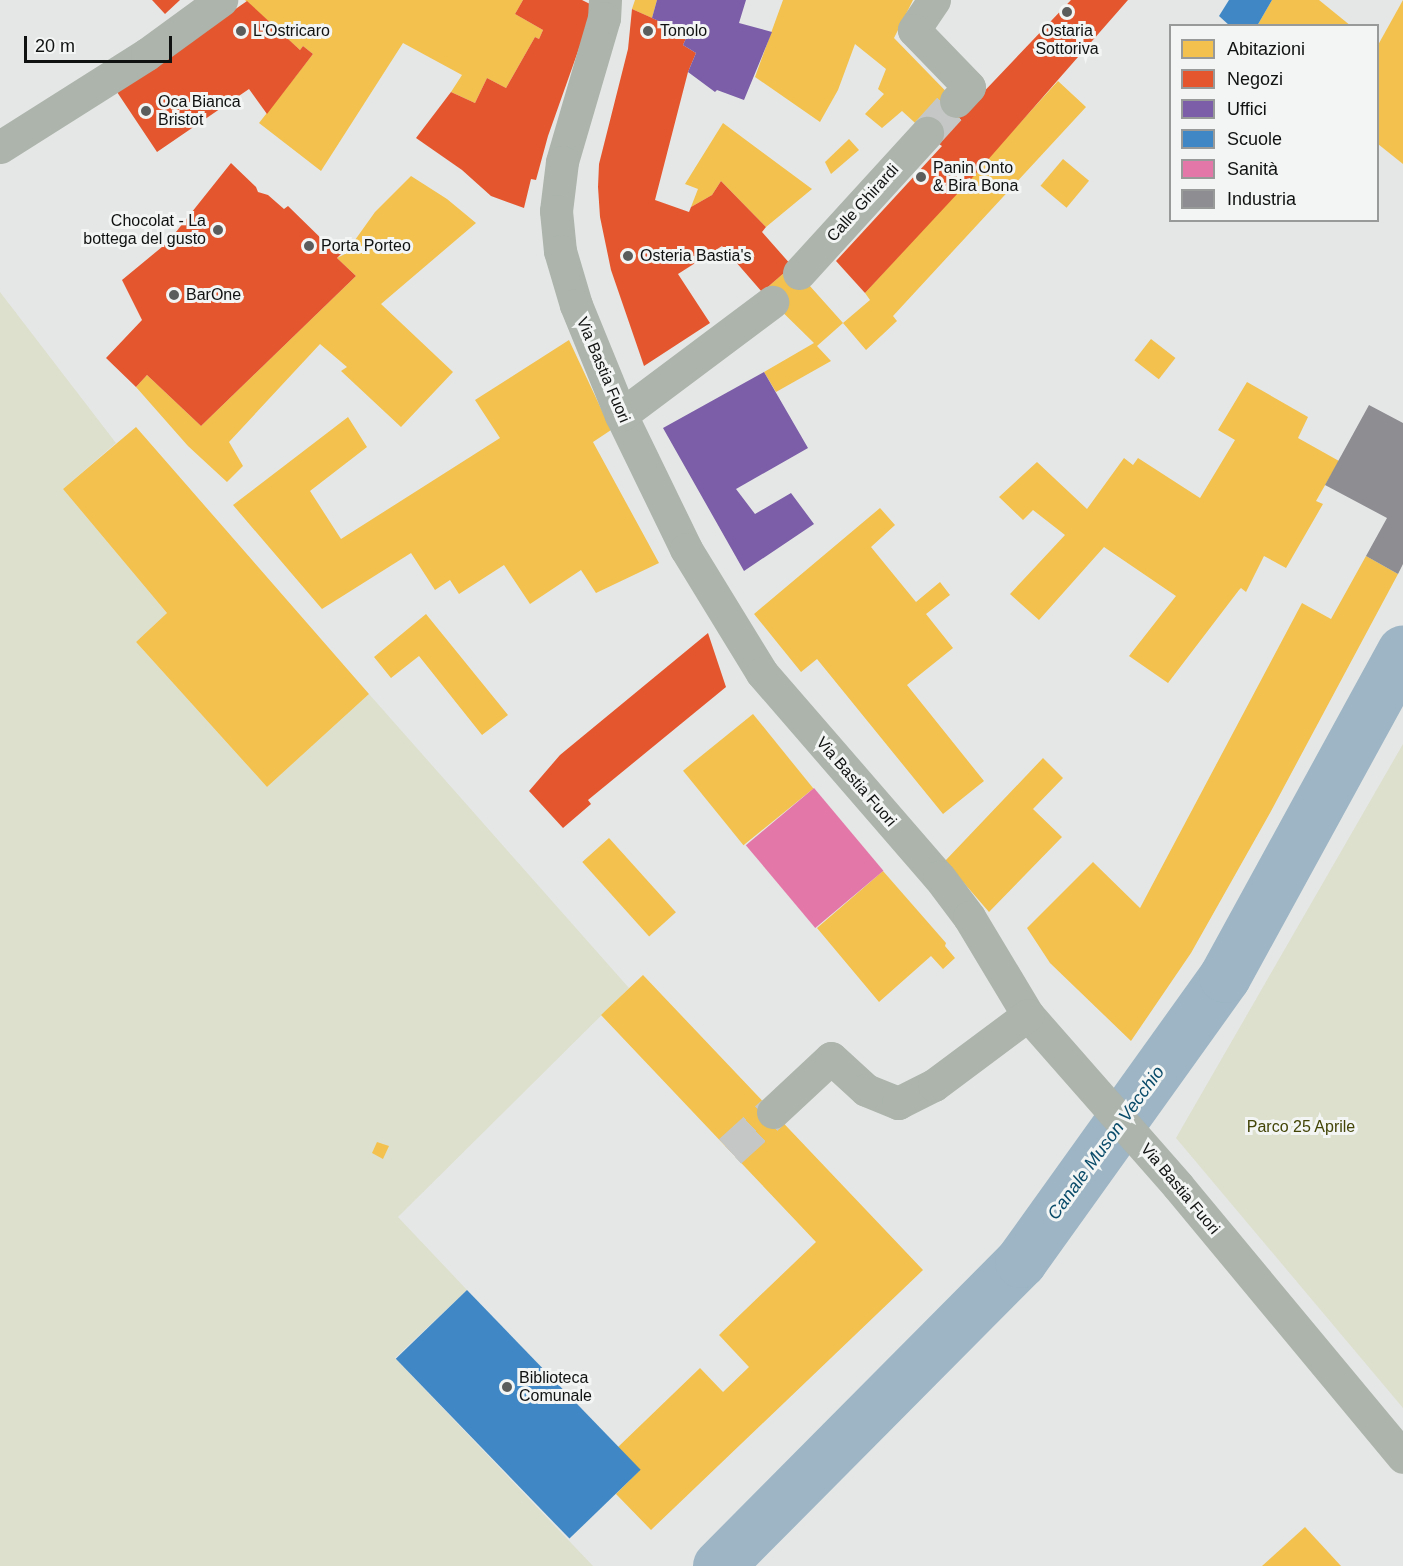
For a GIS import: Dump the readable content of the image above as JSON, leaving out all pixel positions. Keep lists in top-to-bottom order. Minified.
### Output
{"streets":{"street":["Calle Ghirardi","Via Bastia Fuori"]},"water":["Canale Muson Vecchio"],"parks":["Parco 25 Aprile"],"places":["Ostaria Sottoriva","L'Ostricaro","Tonolo","Oca Bianca Bristot","Panin Onto & Bira Bona","Chocolat - La bottega del gusto","Porta Porteo","Osteria Bastia's","BarOne","Biblioteca Comunale"],"legend":["Abitazioni","Negozi","Uffici","Scuole","Sanità","Industria"],"scale_bar":"20 m"}
